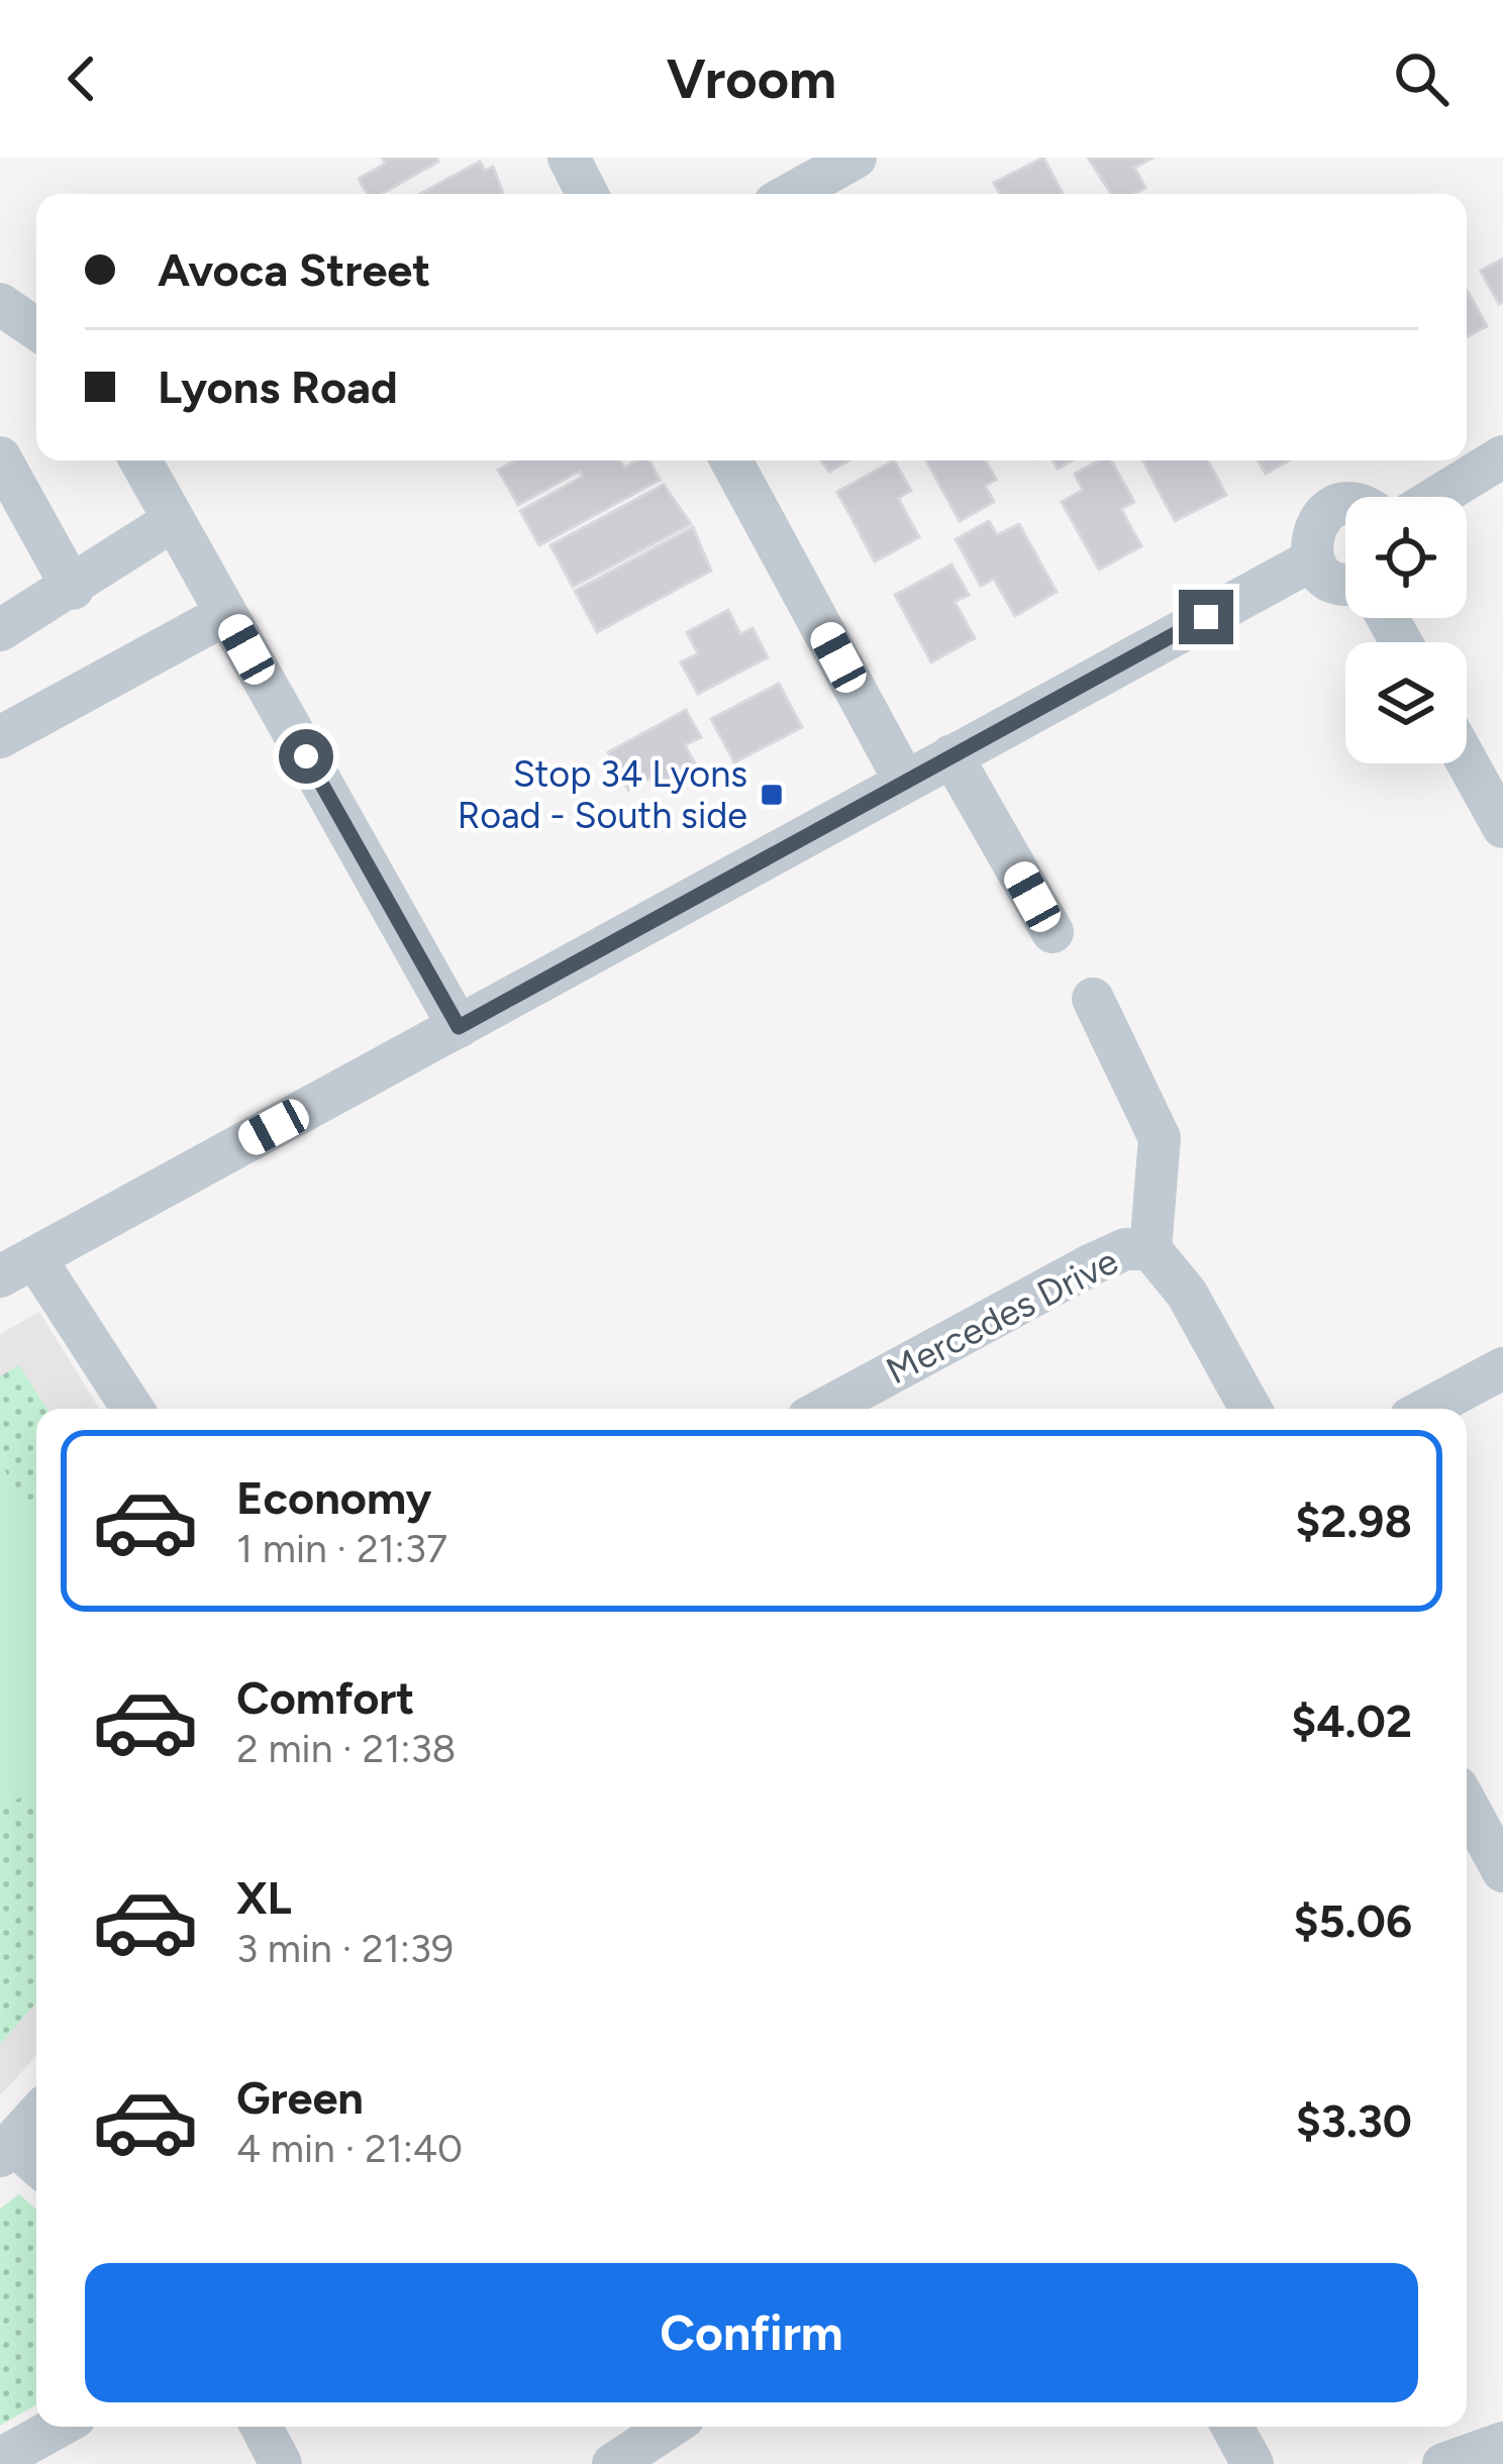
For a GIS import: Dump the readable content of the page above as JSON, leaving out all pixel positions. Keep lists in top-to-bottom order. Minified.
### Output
{"streets":{"street":["Mercedes Drive"]},"places":{"transit":["Stop 34 Lyons Road - South side"]},"page":{"header":"Vroom","banner":["Avoca Street","Lyons Road"],"list":[{"name":"Economy","note":"1 min · 21:37","value":"$2.98"},{"name":"Comfort","note":"2 min · 21:38","value":"$4.02"},{"name":"XL","note":"3 min · 21:39","value":"$5.06"},{"name":"Green","note":"4 min · 21:40","value":"$3.30"}],"buttons":"Confirm"}}
